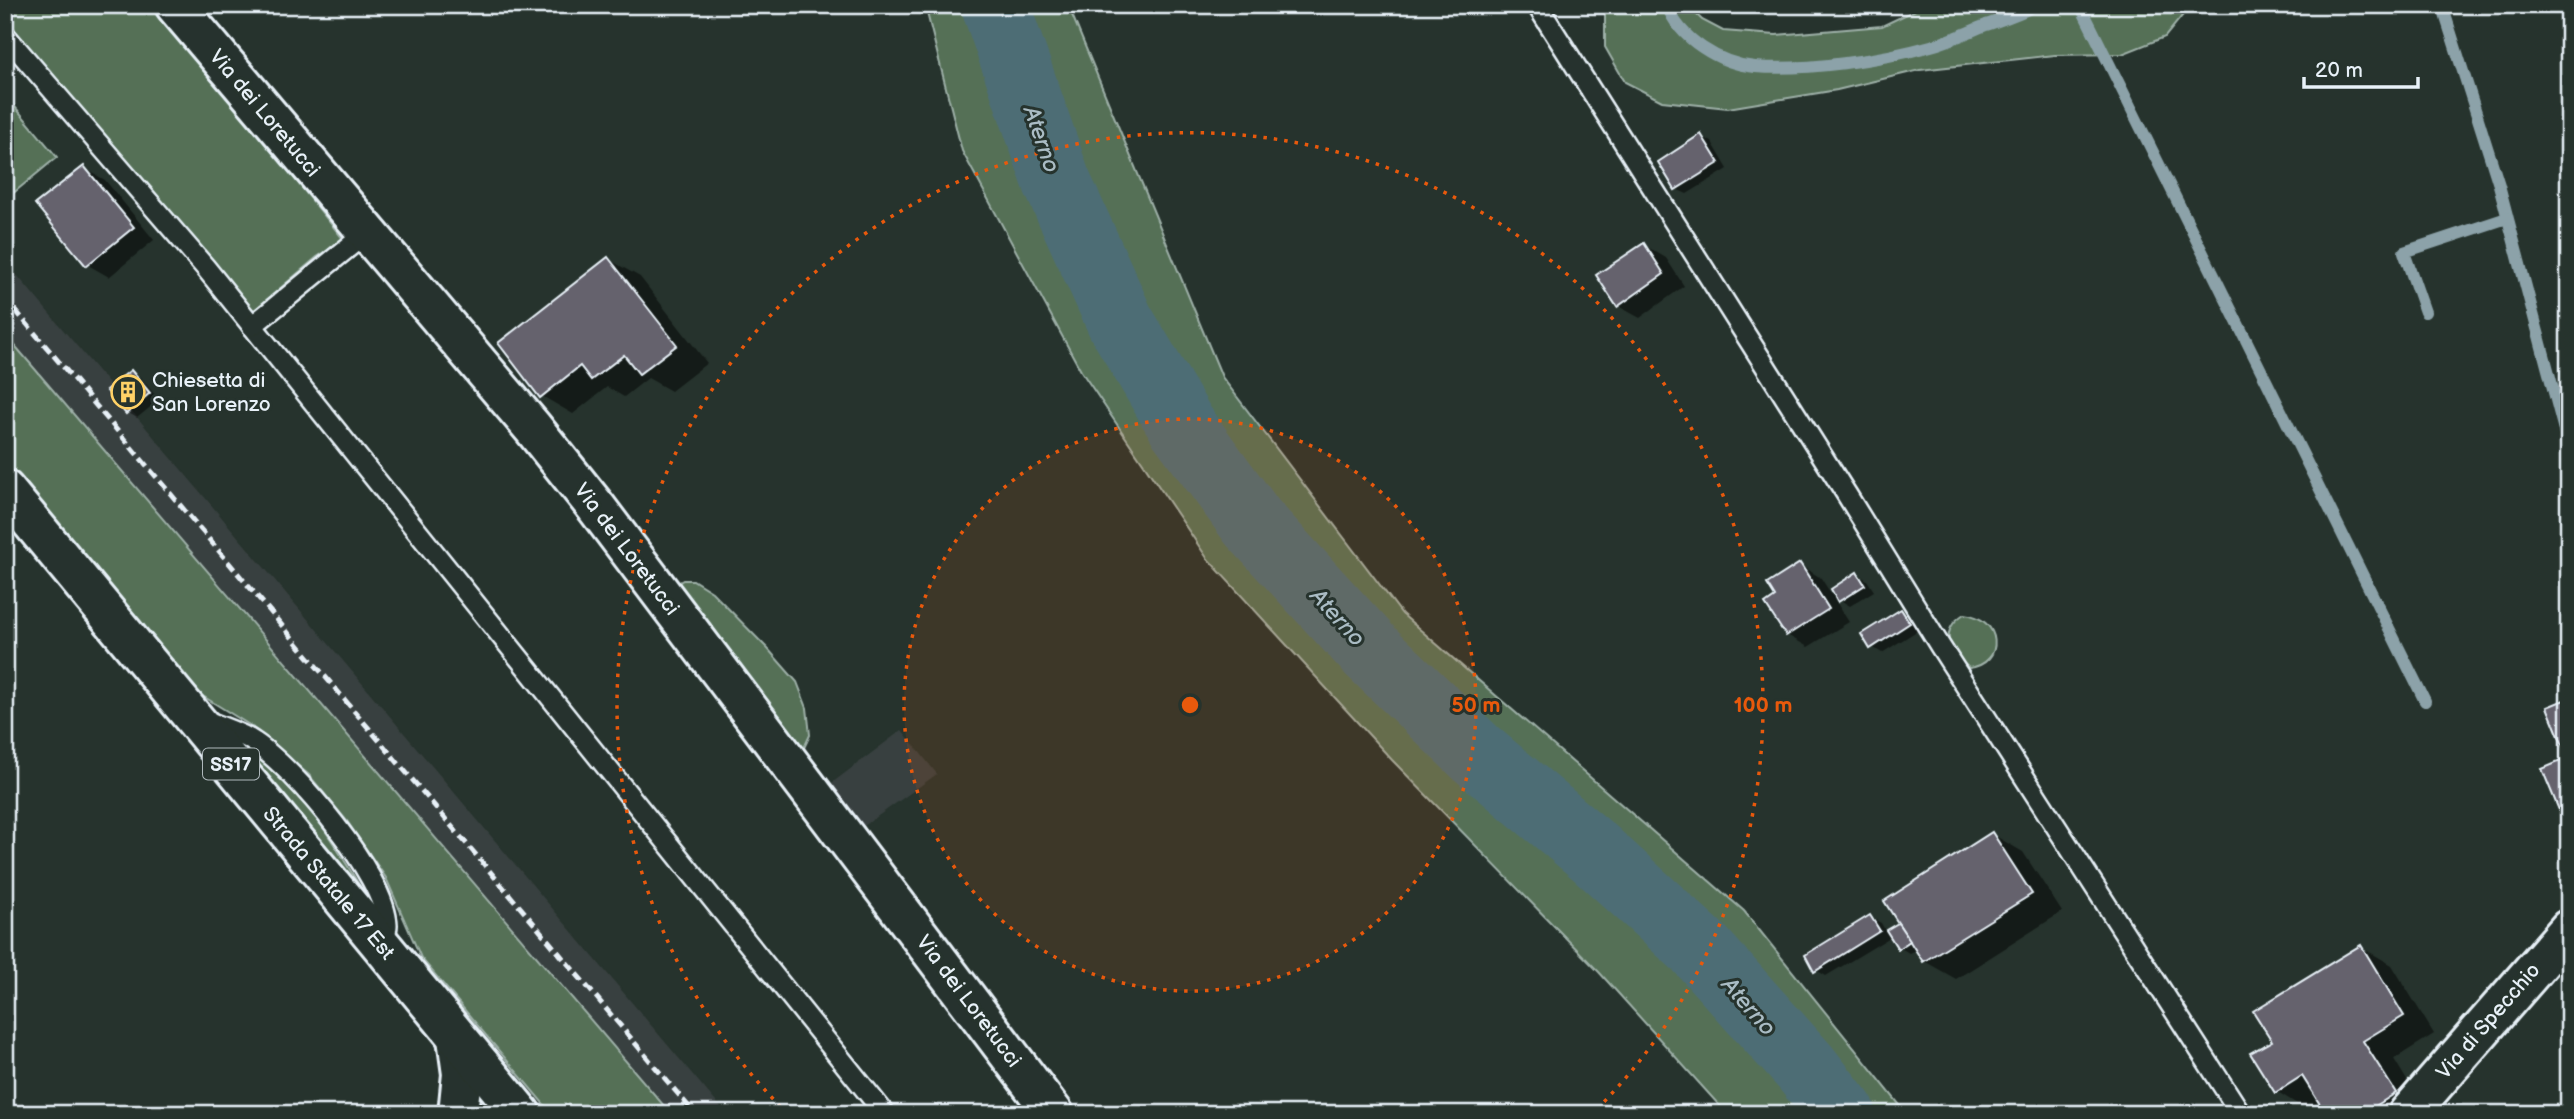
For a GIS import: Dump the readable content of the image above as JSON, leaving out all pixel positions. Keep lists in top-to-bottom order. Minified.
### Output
{"streets":{"street":["Via dei Loretucci","SS17","Strada Statale 17 Est","Via di Specchio"]},"water":["Aterno"],"places":{"building":["Chiesetta di San Lorenzo"]},"scale_bar":"20 m","rings":["50 m","100 m"]}
